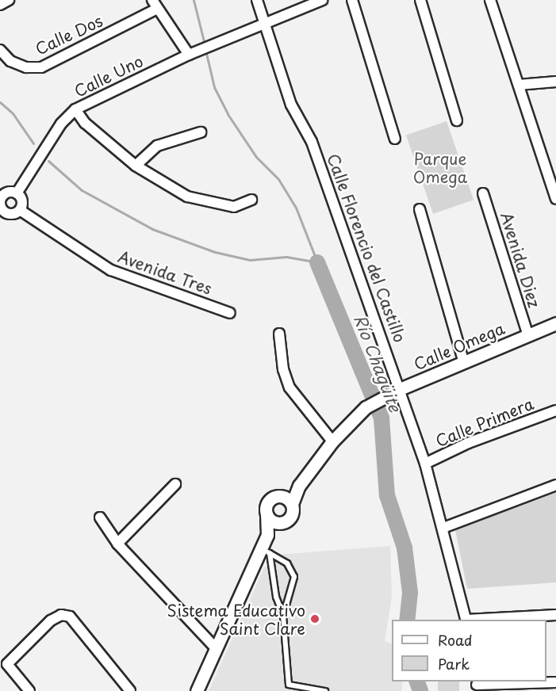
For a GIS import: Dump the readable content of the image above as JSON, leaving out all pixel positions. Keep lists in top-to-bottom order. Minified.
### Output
{"streets":{"street":["Calle Dos","Calle Uno","Calle Florencio del Castillo","Avenida Diez","Avenida Tres","Calle Omega","Calle Primera"]},"crossings":[["Calle Uno","Calle Florencio del Castillo"],["Calle Uno","Avenida Tres"],["Calle Florencio del Castillo","Calle Omega"],["Calle Florencio del Castillo","Calle Primera"],["Avenida Diez","Calle Omega"]],"water":["Río Chagüite"],"parks":["Parque Omega"],"places":["Sistema Educativo Saint Clare"],"legend":["Road","Park"]}
